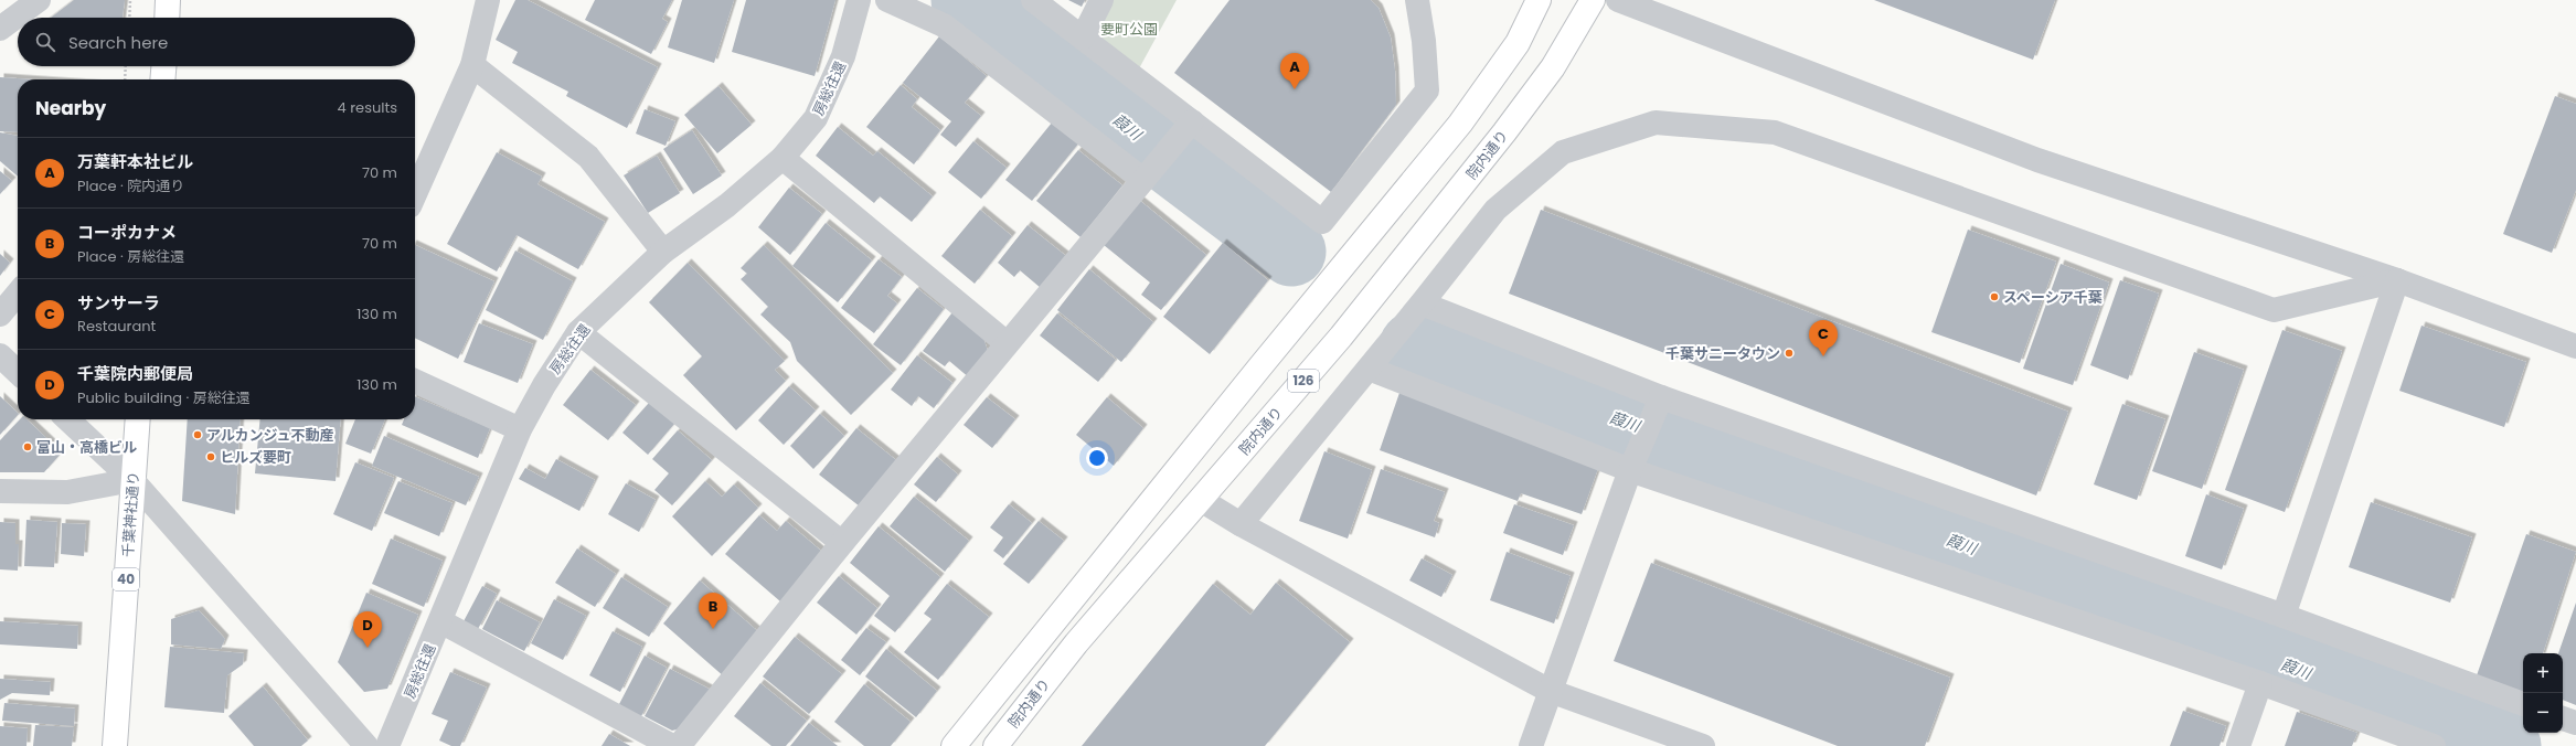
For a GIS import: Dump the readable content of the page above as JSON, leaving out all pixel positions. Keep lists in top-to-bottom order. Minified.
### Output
{"streets":{"main road":["院内通り","126","千葉神社通り","40"],"street":["房総往還"]},"water":["葭川"],"parks":["要町公園"],"places":["スペーシア千葉","千葉サニータウン","アルカンジュ不動産","富山・高橋ビル","ヒルズ要町"],"page":{"search":"Search here","pins":["A","C","B","D"],"heading":["Nearby","4 results"],"list":[{"mark":"A","name":"万葉軒本社ビル","note":"Place · 院内通り","value":"70 m"},{"mark":"B","name":"コーポカナメ","note":"Place · 房総往還","value":"70 m"},{"mark":"C","name":"サンサーラ","note":"Restaurant","value":"130 m"},{"mark":"D","name":"千葉院内郵便局","note":"Public building · 房総往還","value":"130 m"}],"map_buttons":["+","−"]}}
